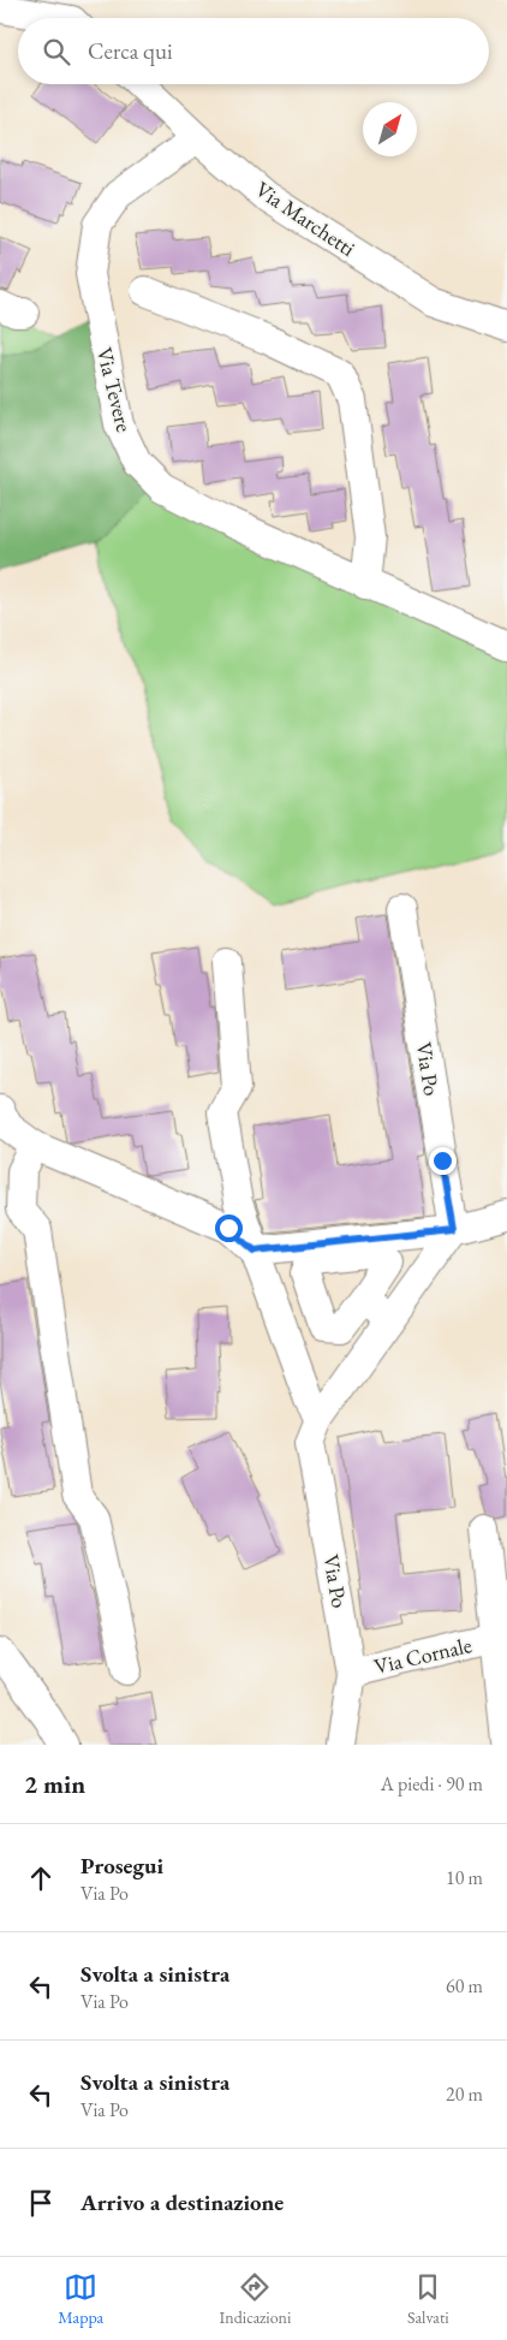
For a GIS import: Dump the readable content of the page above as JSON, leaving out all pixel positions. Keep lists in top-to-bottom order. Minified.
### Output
{"streets":{"street":["Via Marchetti","Via Tevere","Via Po","Via Cornale"]},"crossings":[["Via Marchetti","Via Tevere"],["Via Po","Via Cornale"]],"north":"top right","page":{"search":"Cerca qui","heading":["2 min","A piedi · 90 m"],"list":[["Prosegui","Via Po","10 m"],["Svolta a sinistra","Via Po","60 m"],["Svolta a sinistra","Via Po","20 m"],"Arrivo a destinazione"],"nav":["Mappa","Indicazioni","Salvati"]}}
